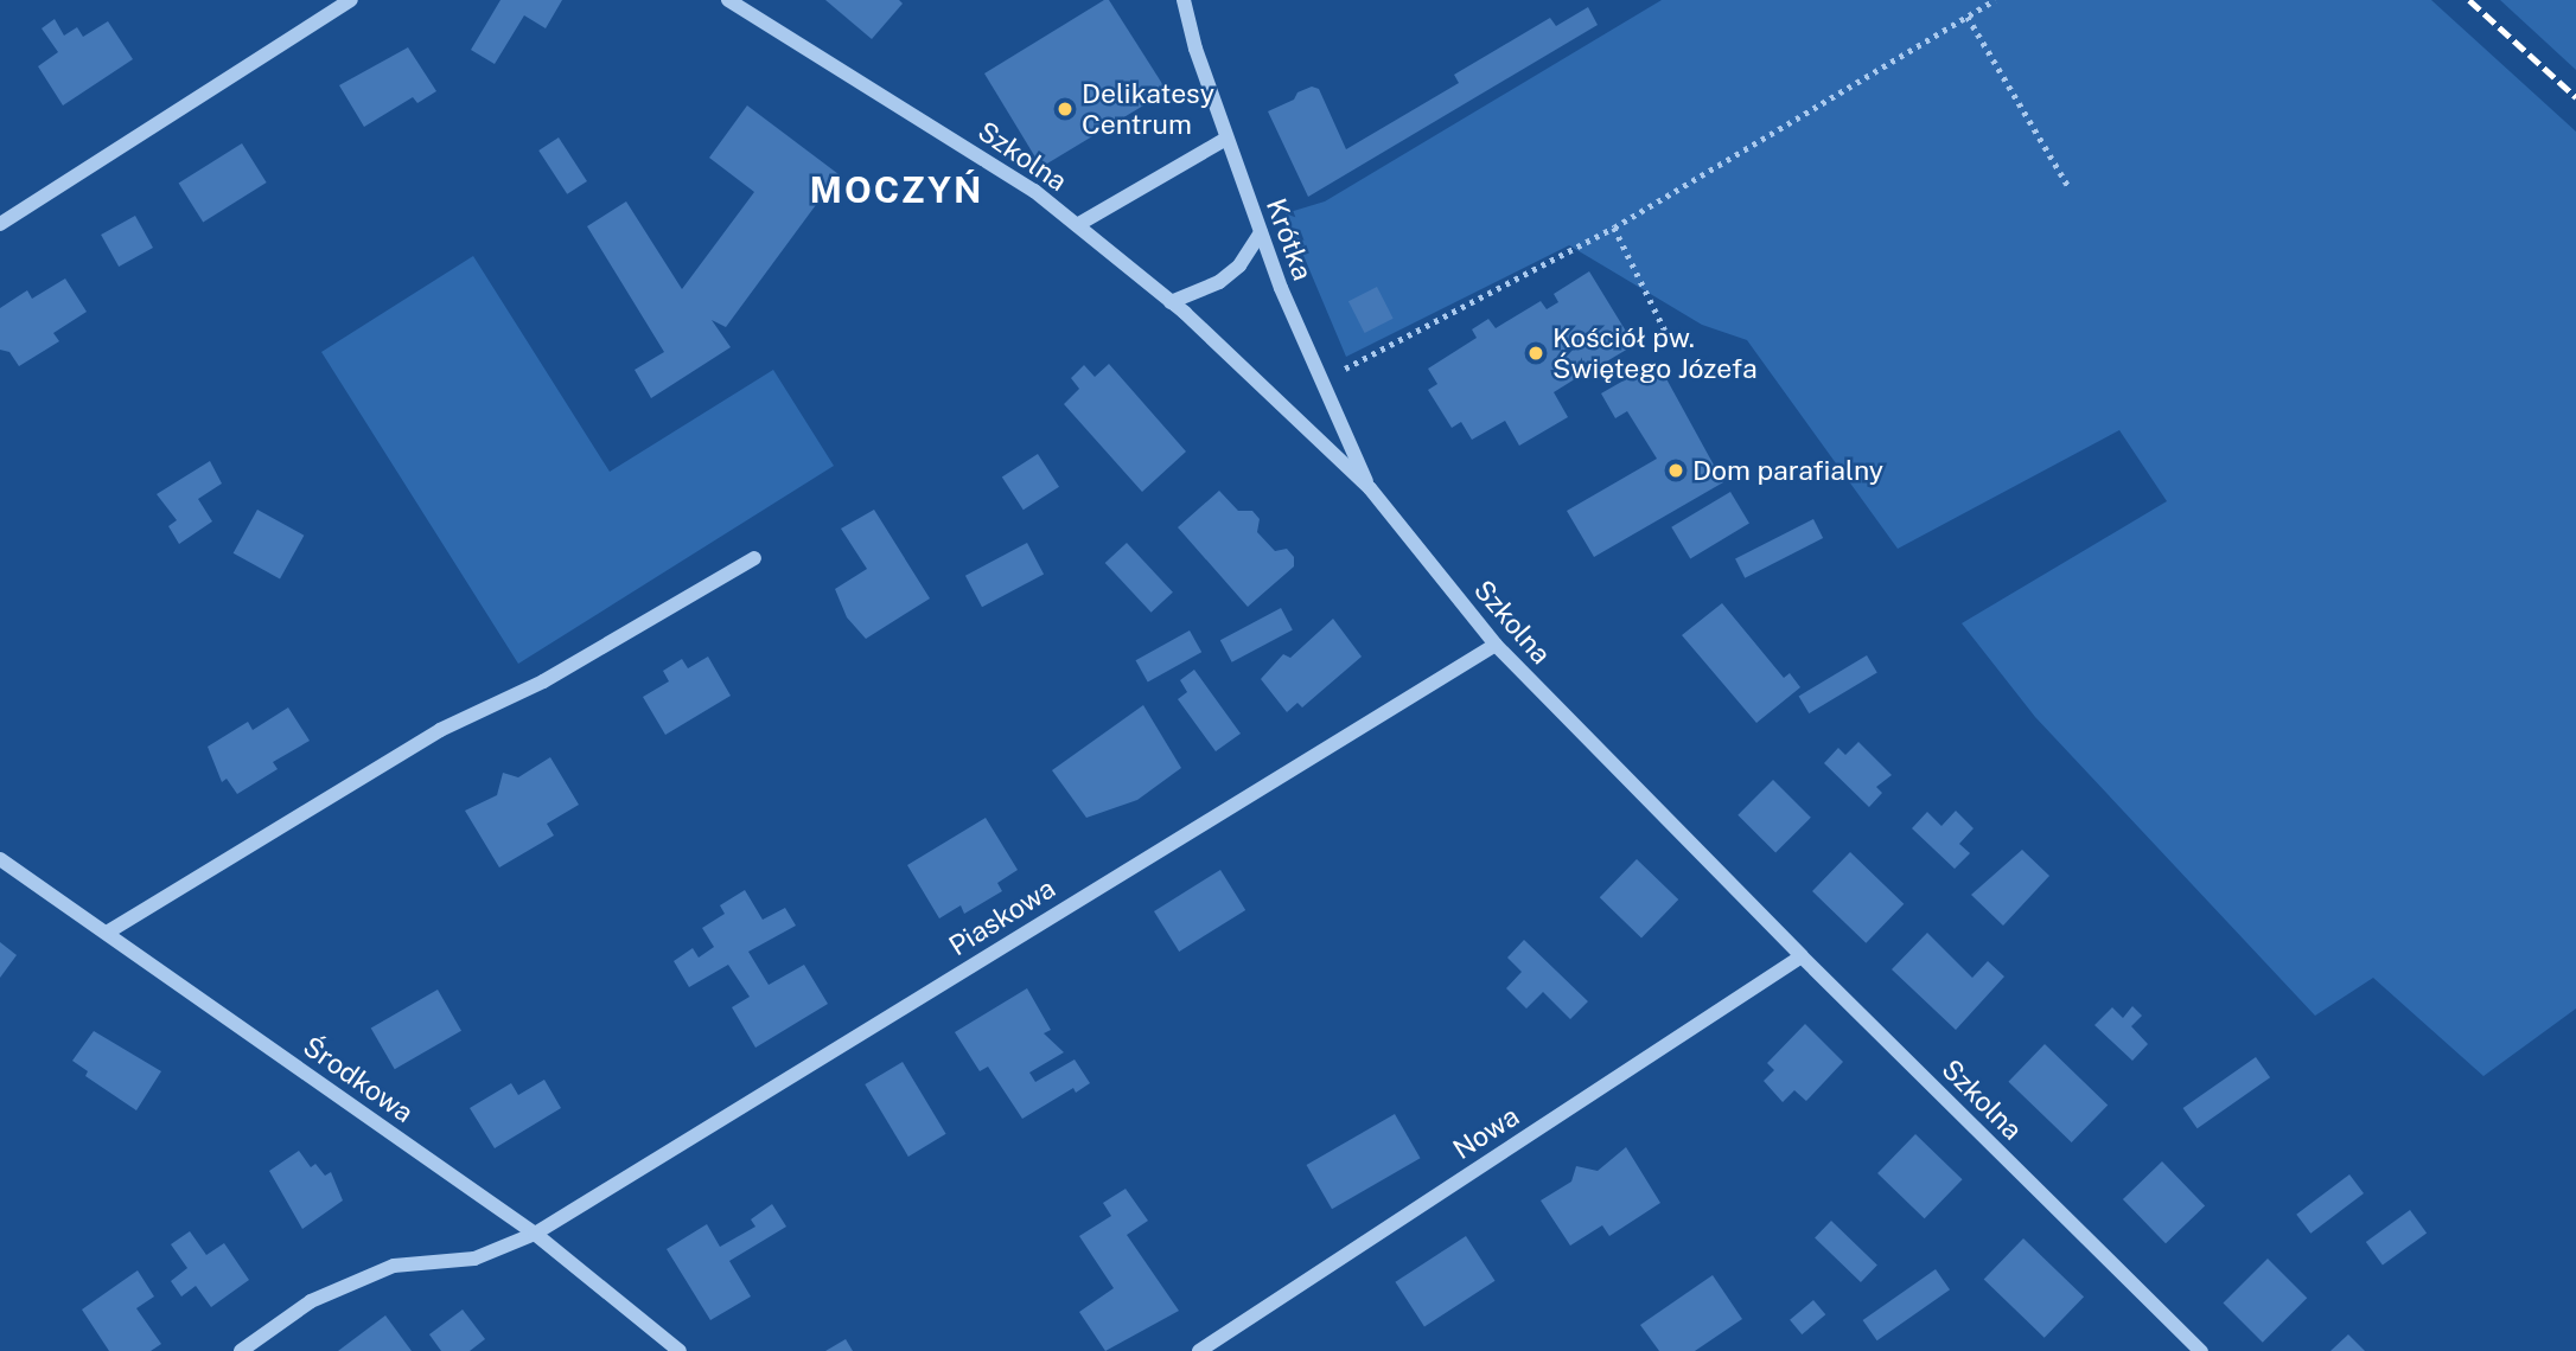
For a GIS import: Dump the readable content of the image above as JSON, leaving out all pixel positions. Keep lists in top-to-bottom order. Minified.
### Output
{"streets":{"street":["Szkolna","Krótka","Piaskowa","Środkowa","Nowa"]},"crossings":[["Szkolna","Krótka"],["Szkolna","Piaskowa"],["Szkolna","Nowa"],["Piaskowa","Środkowa"]],"districts":["MOCZYŃ"],"places":["Delikatesy Centrum","Kościół pw. Świętego Józefa","Dom parafialny"]}
